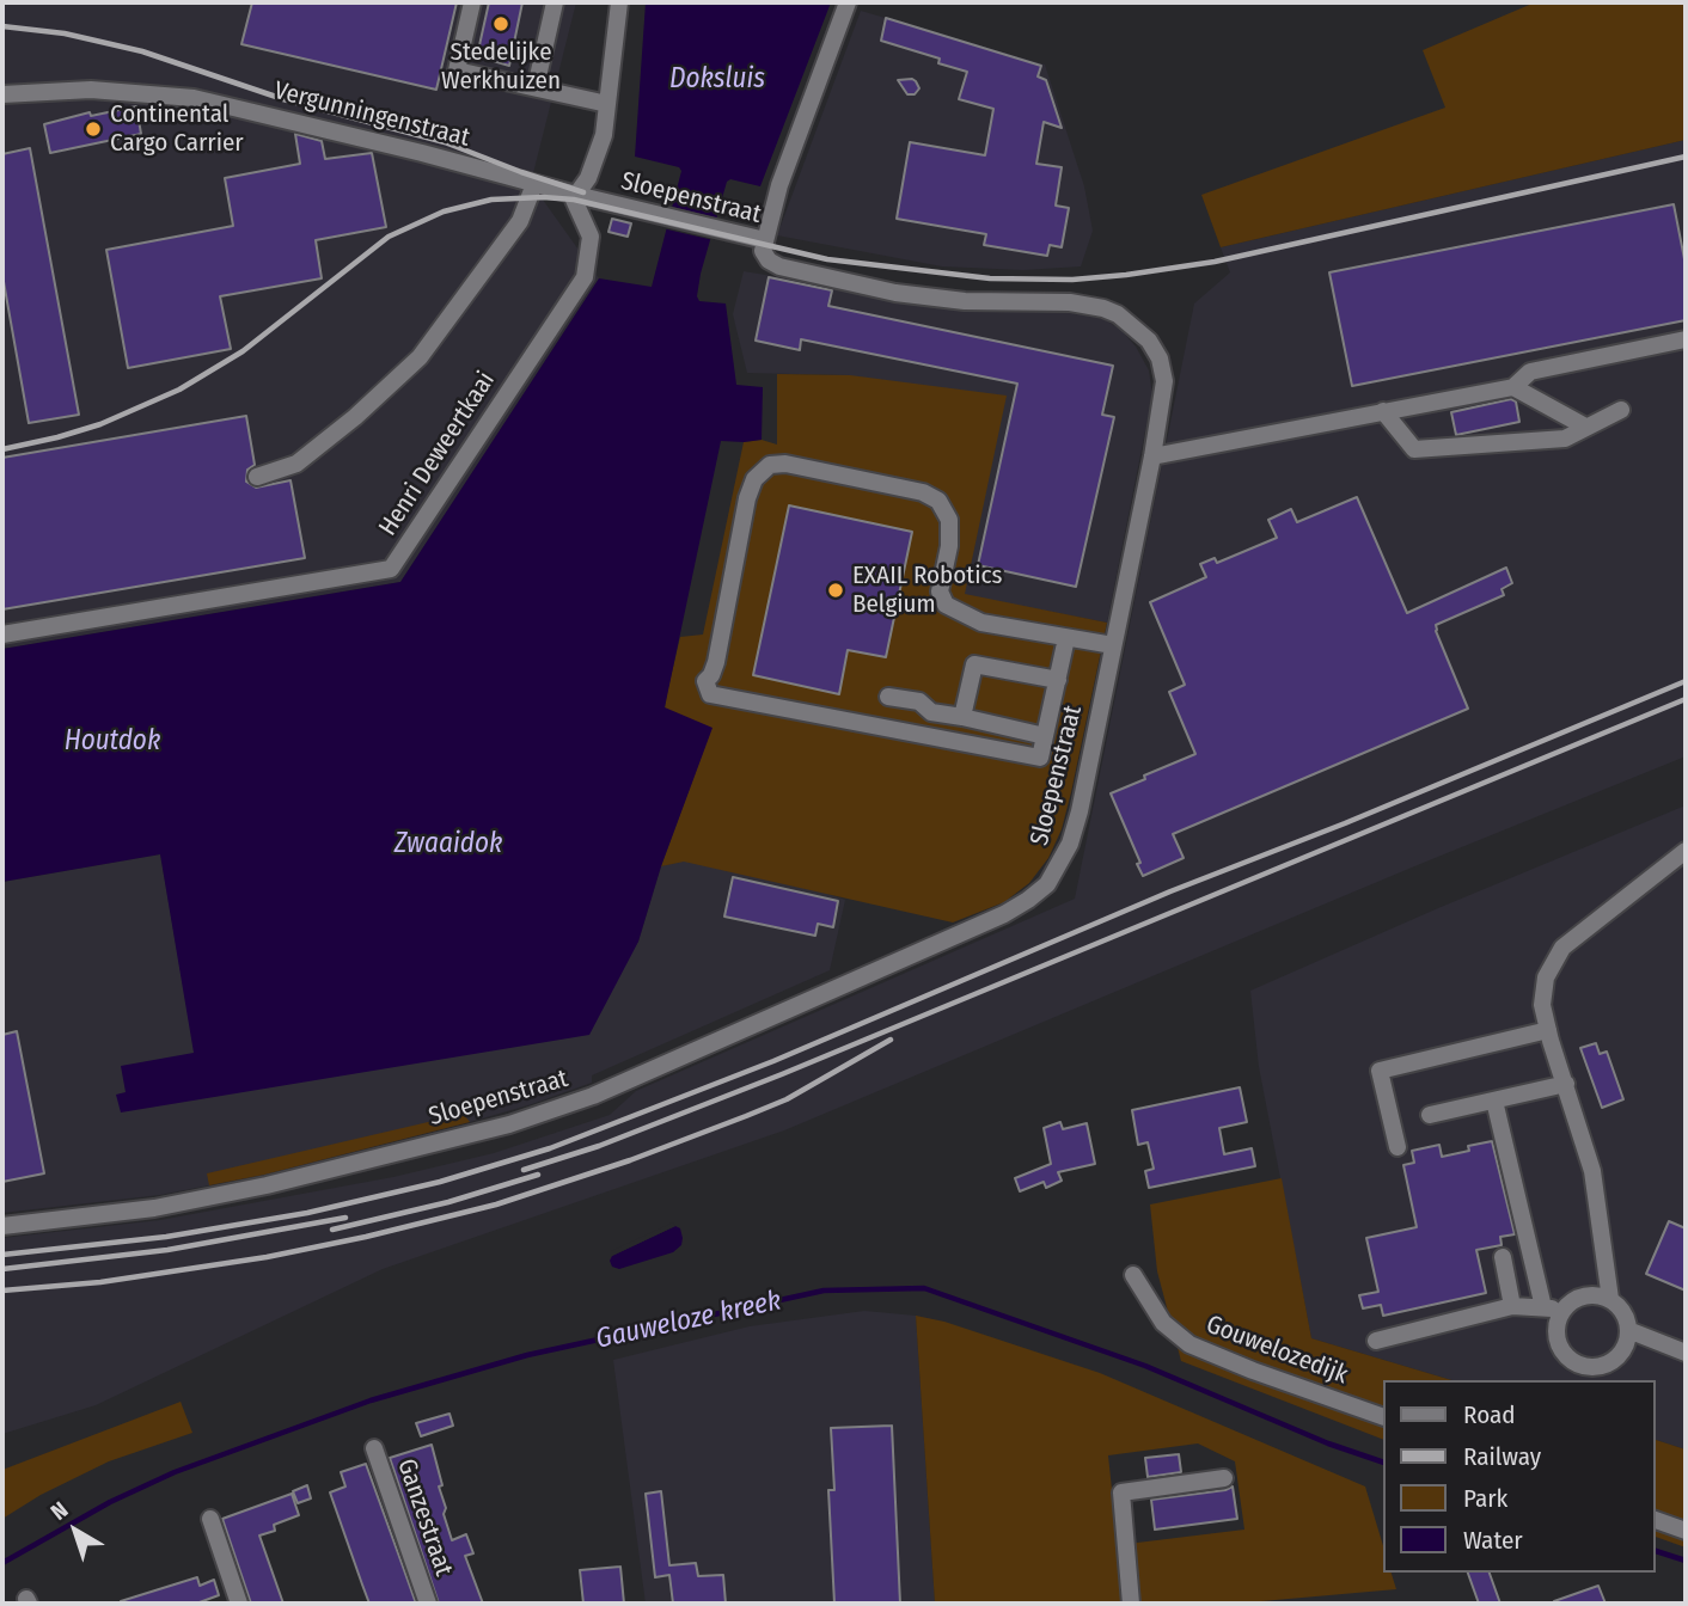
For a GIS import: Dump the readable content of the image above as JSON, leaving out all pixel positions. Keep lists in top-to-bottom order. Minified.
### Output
{"streets":{"street":["Vergunningenstraat","Sloepenstraat","Henri Deweertkaai","Gouwelozedijk","Ganzestraat"]},"crossings":[["Vergunningenstraat","Sloepenstraat"],["Vergunningenstraat","Henri Deweertkaai"],["Sloepenstraat","Henri Deweertkaai"]],"water":["Doksluis","Houtdok","Zwaaidok","Gauweloze kreek"],"places":["Stedelijke Werkhuizen","Continental Cargo Carrier","EXAIL Robotics Belgium"],"legend":["Road","Railway","Park","Water"],"north":"top left"}
